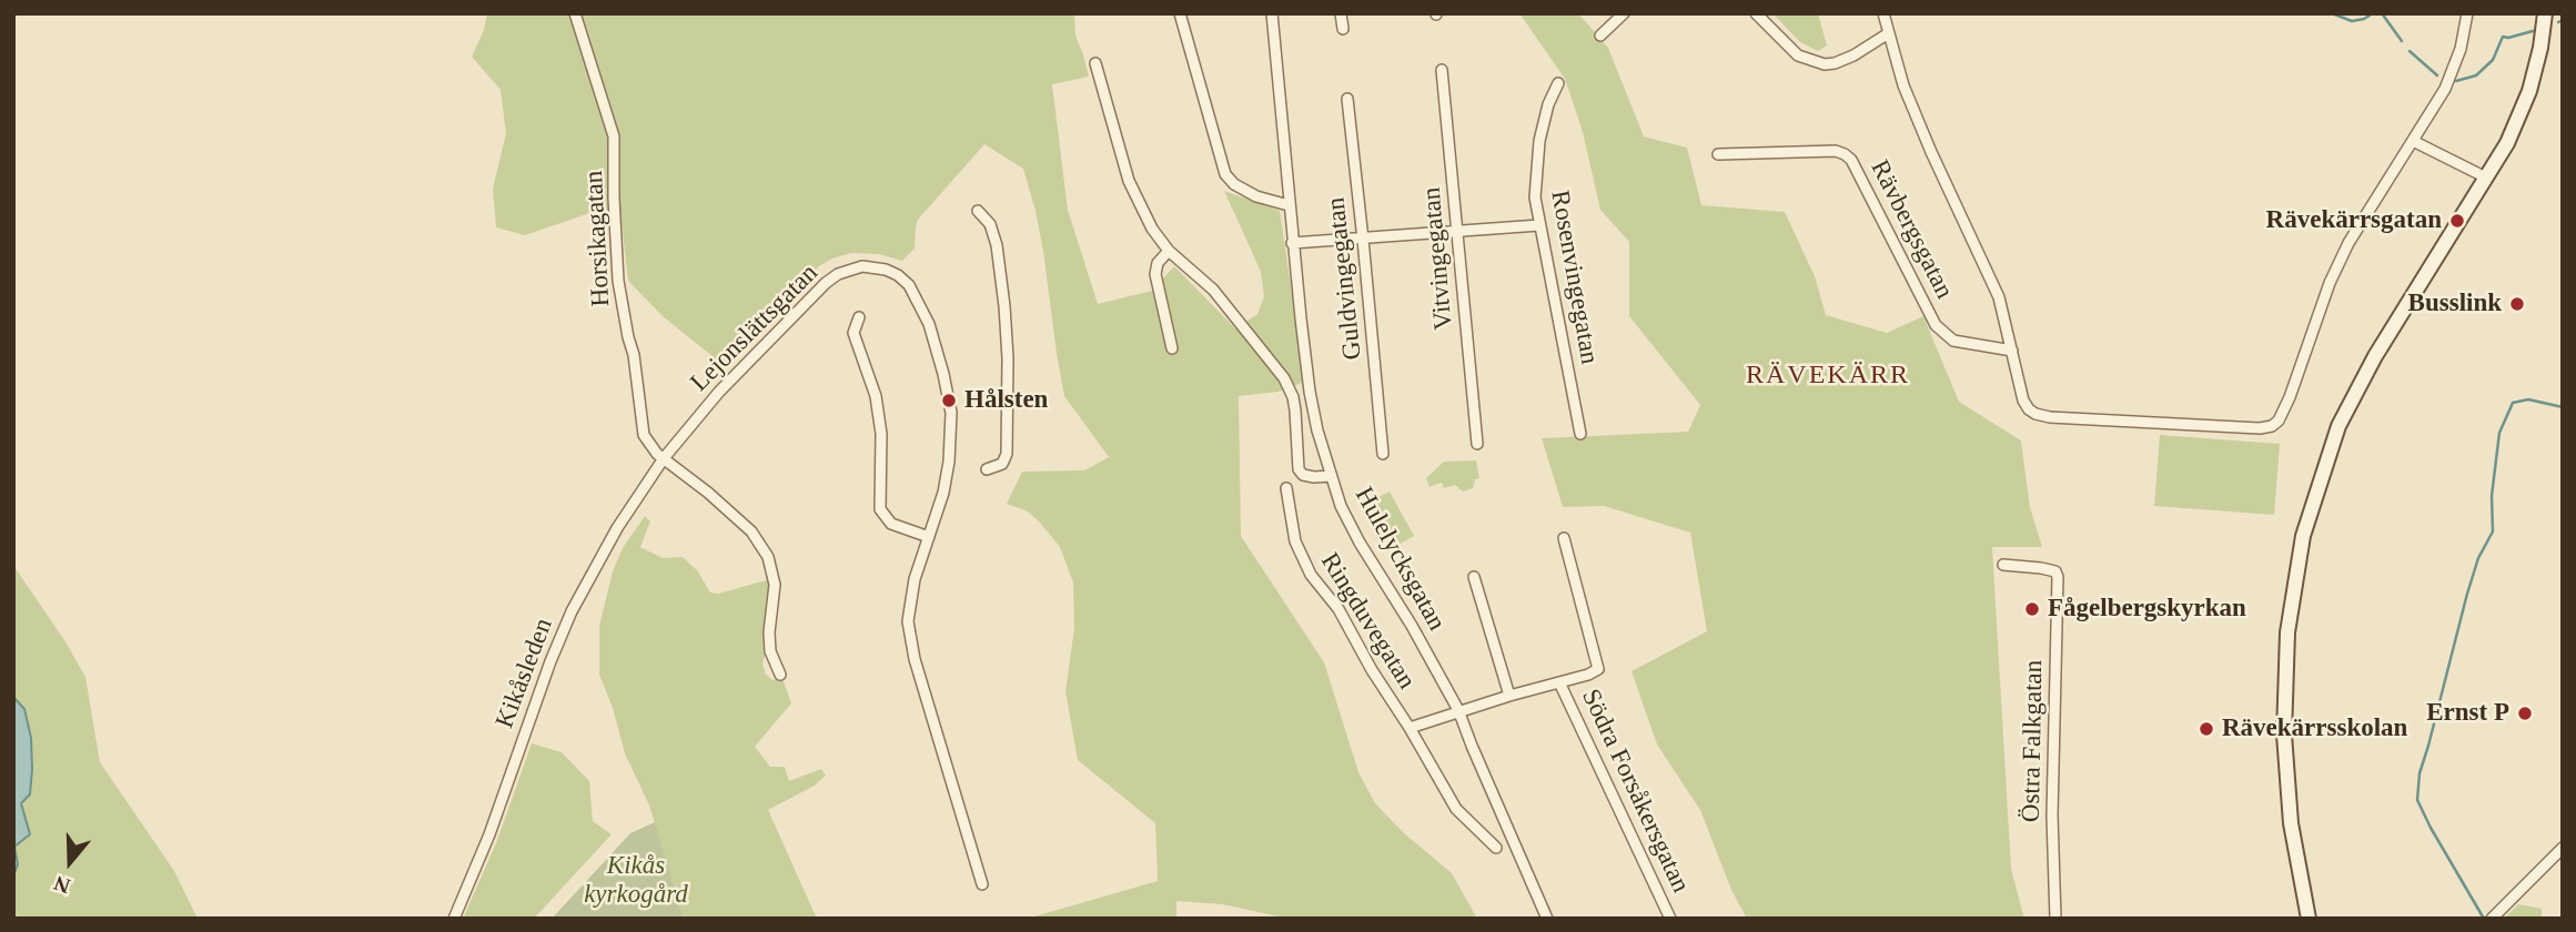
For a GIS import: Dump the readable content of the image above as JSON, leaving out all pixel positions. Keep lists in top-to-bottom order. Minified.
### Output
{"streets":{"street":["Rävbergsgatan","Horsikagatan","Vitvingegatan","Rosenvingegatan","Guldvingegatan","Lejonslättsgatan","Hulelycksgatan","Ringduvegatan","Kikåsleden","Östra Falkgatan","Södra Forsåkersgatan"]},"crossings":[["Horsikagatan","Lejonslättsgatan"],["Horsikagatan","Kikåsleden"],["Lejonslättsgatan","Kikåsleden"]],"districts":["RÄVEKÄRR"],"parks":["Kikås kyrkogård"],"places":["Rävekärrsgatan","Busslink","Hålsten","Fågelbergskyrkan","Ernst P","Rävekärrsskolan"],"north":"bottom"}
